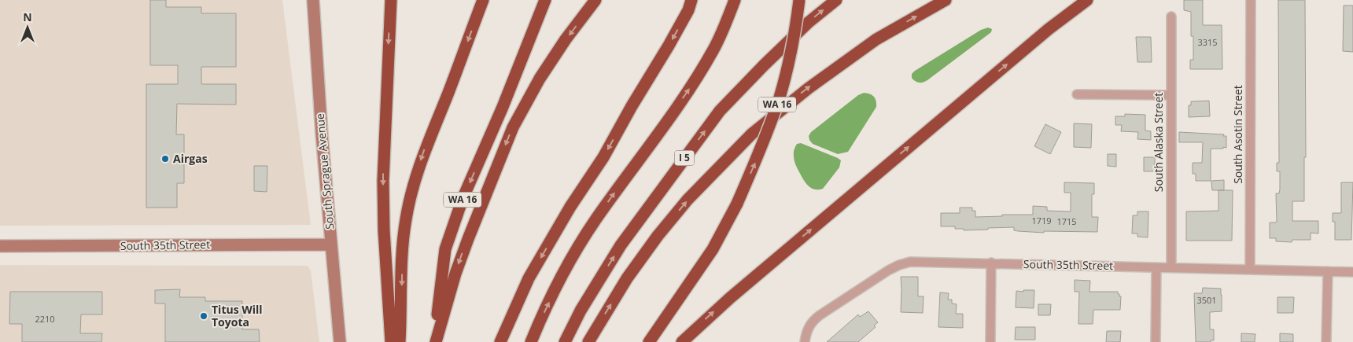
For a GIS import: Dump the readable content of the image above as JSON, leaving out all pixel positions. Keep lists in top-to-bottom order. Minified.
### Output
{"streets":{"highway":["WA 16","I 5"],"street":["South Asotin Street","South Alaska Street","South Sprague Avenue","South 35th Street"]},"crossings":[["South Asotin Street","South 35th Street"],["South Alaska Street","South 35th Street"],["South Sprague Avenue","South 35th Street"]],"places":["Airgas","Titus Will Toyota"],"house_numbers":["3315","1719","1715","3501","2210"],"north":"top"}
